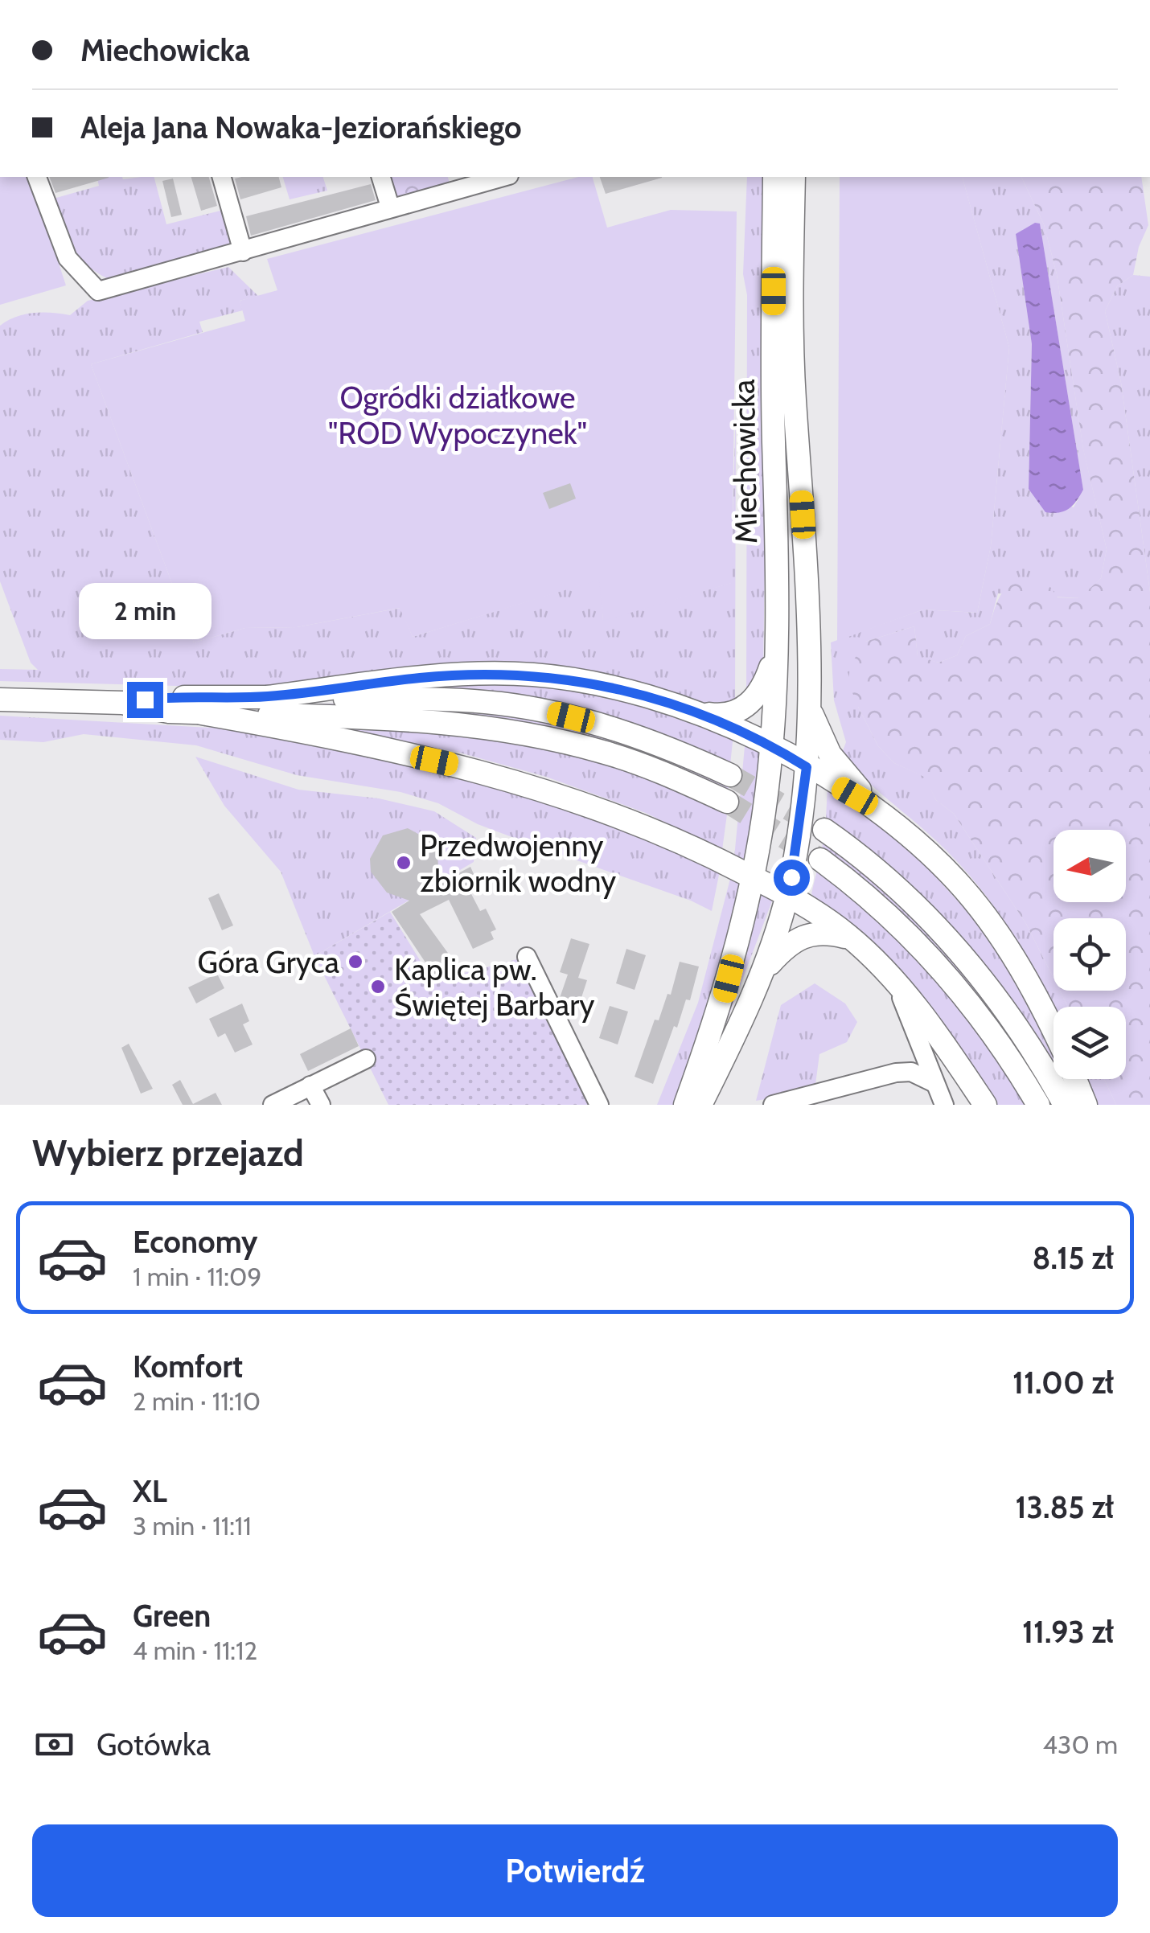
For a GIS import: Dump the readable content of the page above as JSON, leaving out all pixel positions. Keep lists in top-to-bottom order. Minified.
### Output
{"streets":{"main road":["Miechowicka"]},"parks":["Ogródki działkowe \"ROD Wypoczynek\""],"places":["Przedwojenny zbiornik wodny","Góra Gryca","Kaplica pw. Świętej Barbary"],"north":"left","page":{"banner":["Miechowicka","Aleja Jana Nowaka-Jeziorańskiego"],"bubble":"2 min","heading":"Wybierz przejazd","list":[{"name":"Economy","note":"1 min · 11:09","value":"8.15 zł"},{"name":"Komfort","note":"2 min · 11:10","value":"11.00 zł"},{"name":"XL","note":"3 min · 11:11","value":"13.85 zł"},{"name":"Green","note":"4 min · 11:12","value":"11.93 zł"}],"pay":["Gotówka","430 m"],"buttons":"Potwierdź"}}
